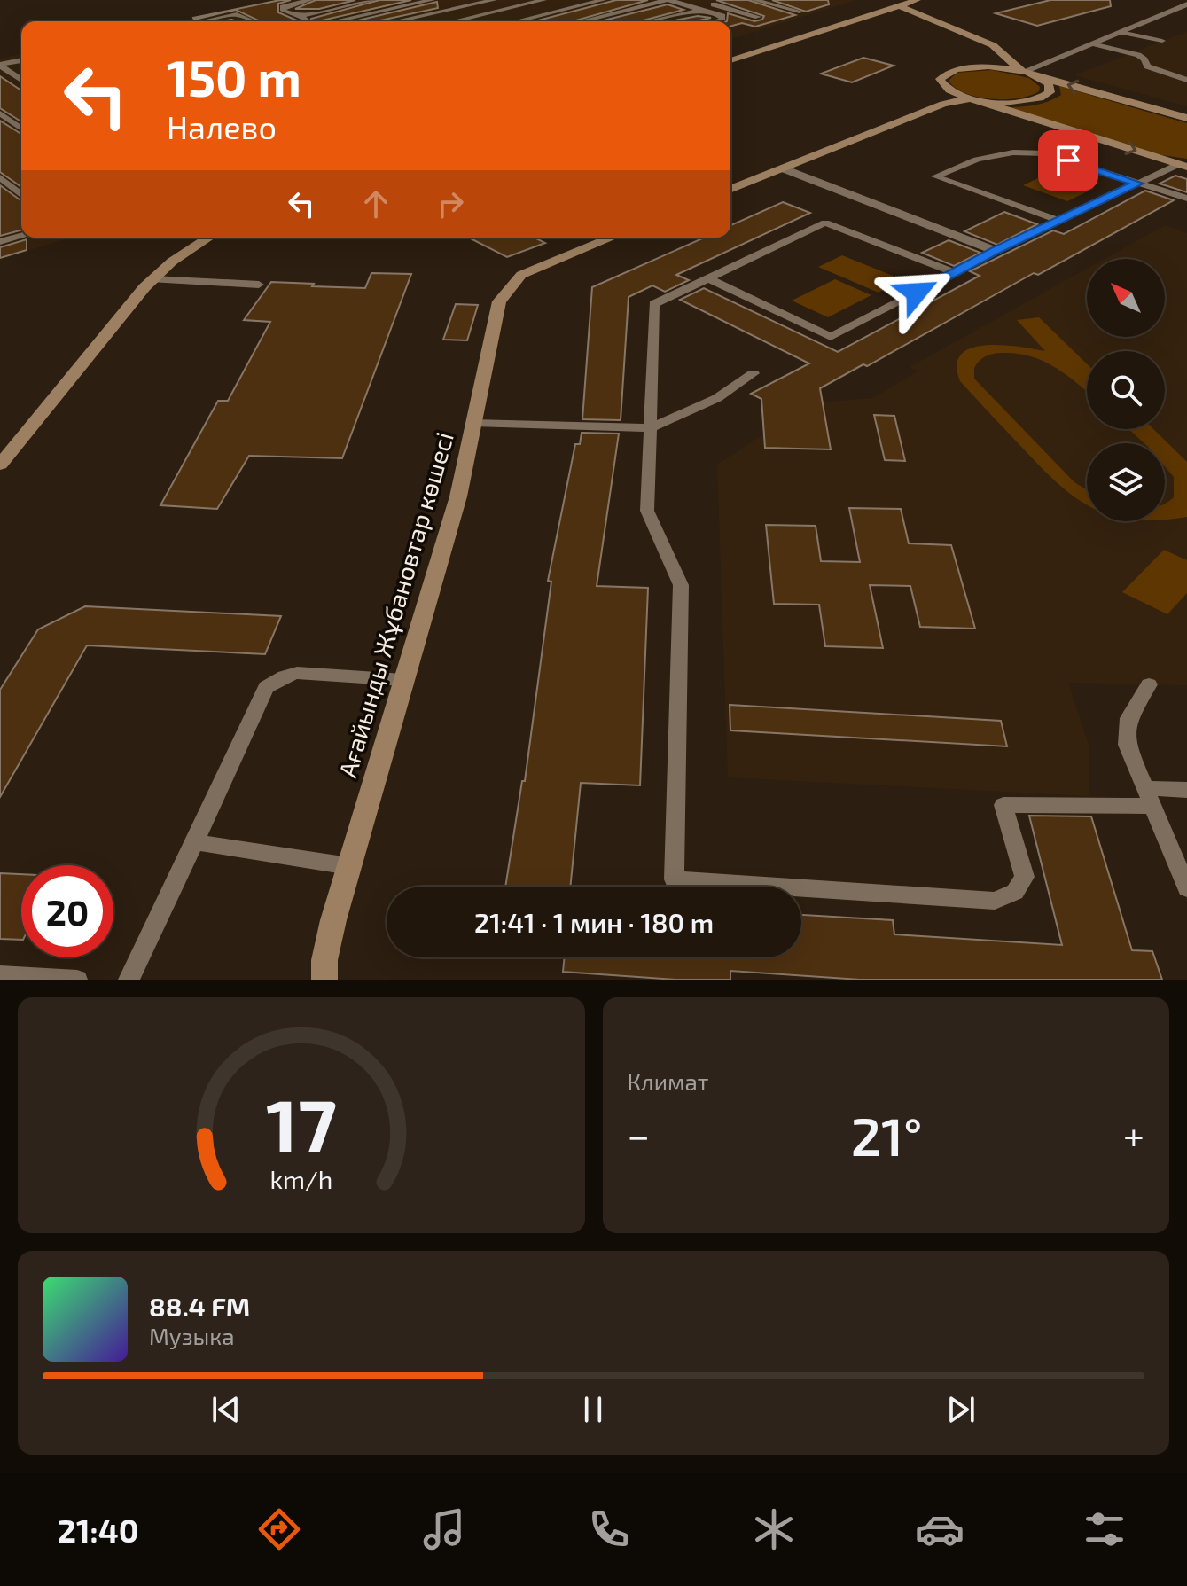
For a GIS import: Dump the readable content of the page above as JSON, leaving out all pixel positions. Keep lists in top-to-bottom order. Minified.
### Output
{"streets":{"street":["Ағайынды Жұбановтар көшесі"]},"north":"top left","page":{"turn":["150 m","Налево"],"limit":"20","trip":"21:41 · 1 мин · 180 m","tile":"Климат","heat":["−","21°","+"],"song":["88.4 FM","Музыка"],"tabs":"21:40","gauge":["17","km/h"]}}
